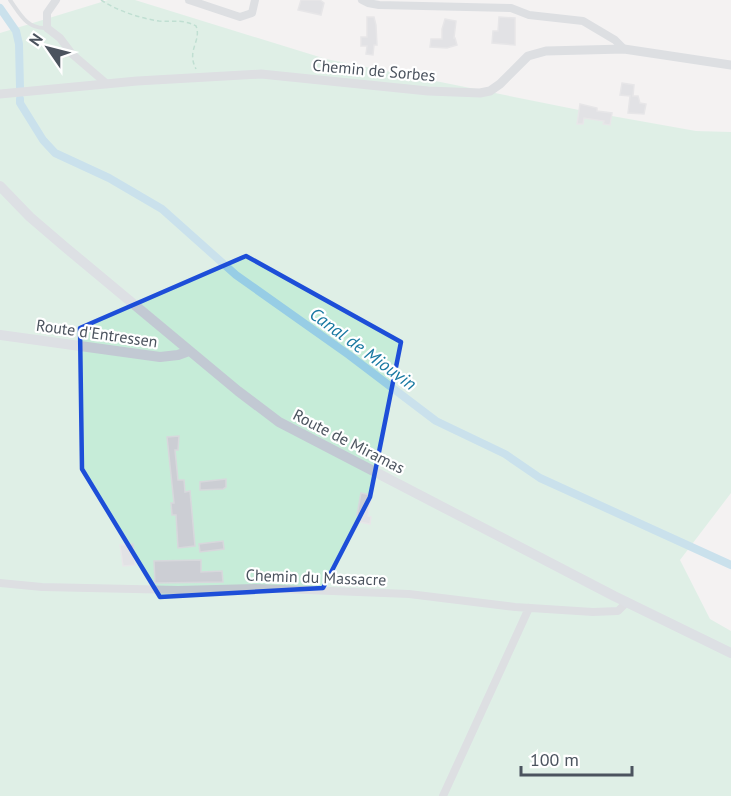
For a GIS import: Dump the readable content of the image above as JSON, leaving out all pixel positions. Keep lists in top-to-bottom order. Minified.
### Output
{"streets":{"main road":["Route d'Entressen","Route de Miramas"],"street":["Chemin de Sorbes","Chemin du Massacre"]},"crossings":[["Route d'Entressen","Route de Miramas"],["Route de Miramas","Chemin du Massacre"]],"water":["Canal de Miouvin"],"scale_bar":"100 m","north":"top left"}
